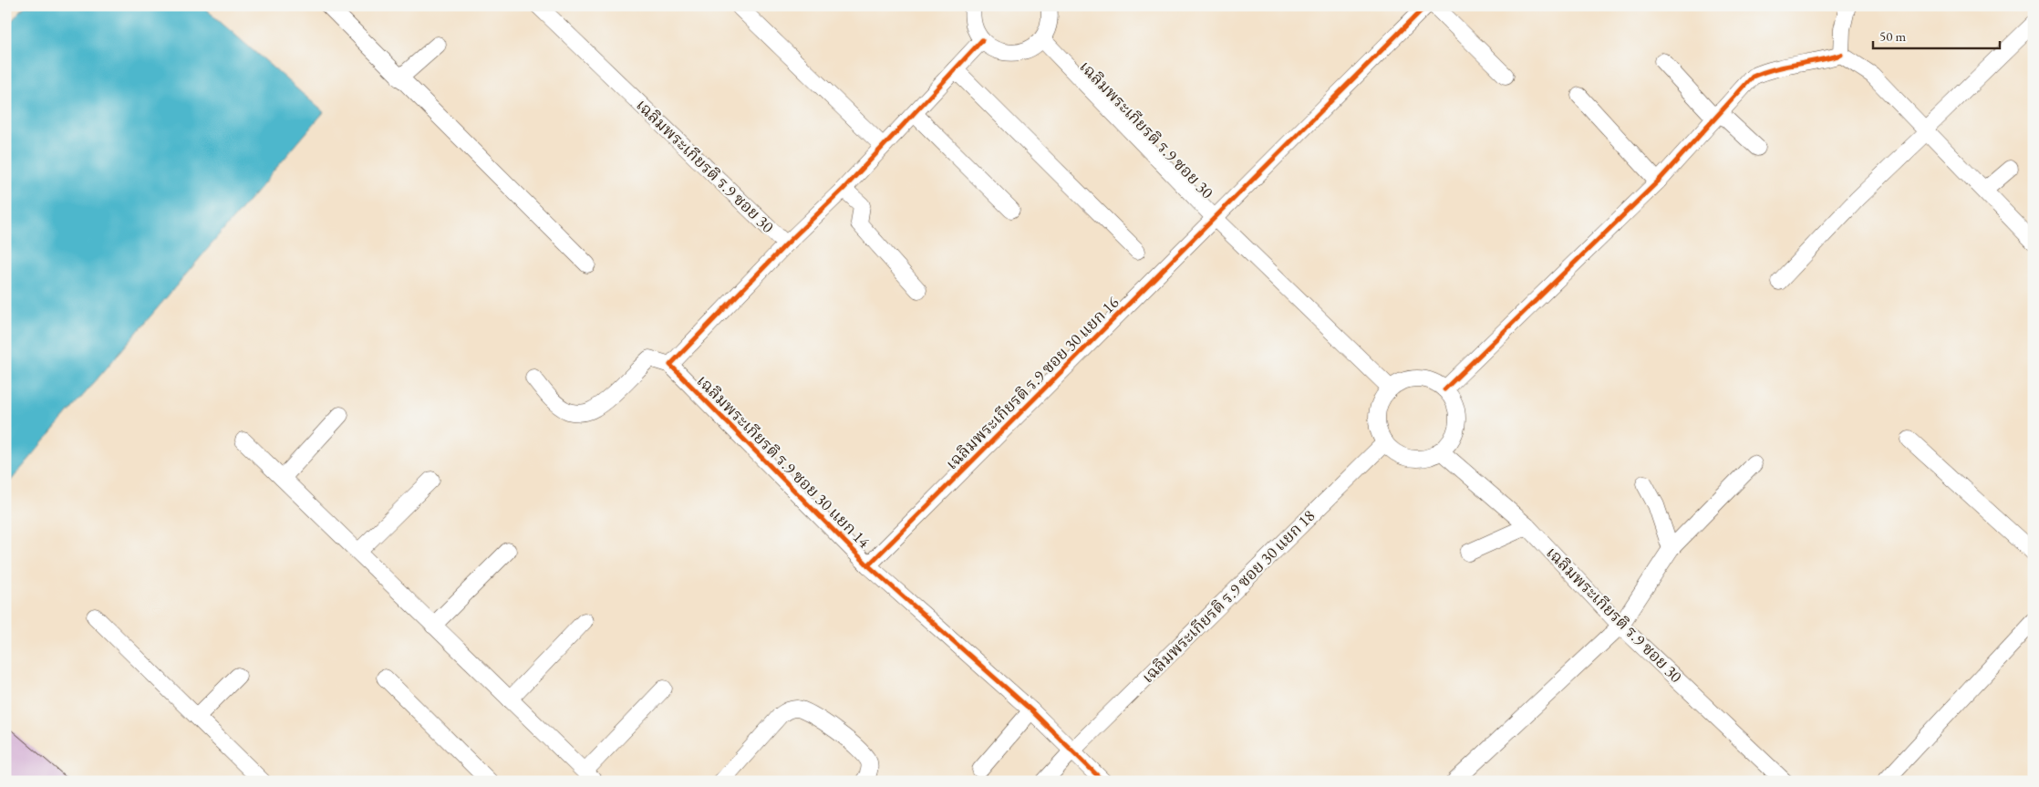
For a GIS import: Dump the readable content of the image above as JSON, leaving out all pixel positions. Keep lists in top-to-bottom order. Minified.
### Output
{"streets":{"street":["เฉลิมพระเกียรติ ร.9 ซอย 30","เฉลิมพระเกียรติ ร.9 ซอย 30 แยก 16","เฉลิมพระเกียรติ ร.9 ซอย 30 แยก 14","เฉลิมพระเกียรติ ร.9 ซอย 30 แยก 18"]},"crossings":[["เฉลิมพระเกียรติ ร.9 ซอย 30","เฉลิมพระเกียรติ ร.9 ซอย 30 แยก 16"],["เฉลิมพระเกียรติ ร.9 ซอย 30","เฉลิมพระเกียรติ ร.9 ซอย 30 แยก 18"],["เฉลิมพระเกียรติ ร.9 ซอย 30 แยก 16","เฉลิมพระเกียรติ ร.9 ซอย 30 แยก 14"],["เฉลิมพระเกียรติ ร.9 ซอย 30 แยก 14","เฉลิมพระเกียรติ ร.9 ซอย 30 แยก 18"]],"scale_bar":"50 m"}
